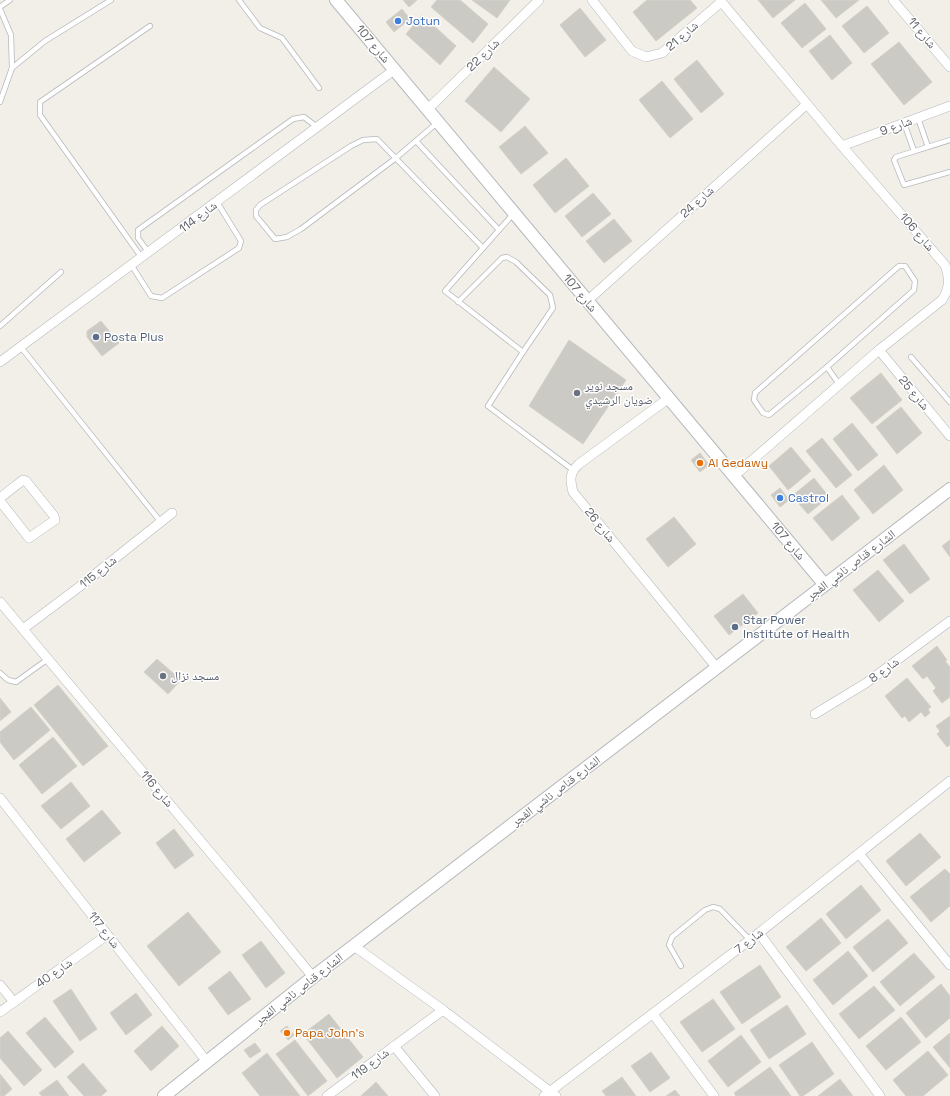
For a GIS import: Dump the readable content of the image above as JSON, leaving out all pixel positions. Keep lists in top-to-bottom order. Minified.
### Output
{"streets":{"street":["شارع 11","شارع 21","شارع 107","شارع 22","شارع 9","شارع 24","شارع 114","شارع 106","شارع 25","شارع 26","الشارع قناص ناشي الفجر","شارع 115","شارع 8","شارع 116","شارع 117","شارع 7","شارع 40","شارع 119"]},"crossings":[["شارع 21","شارع 106"],["شارع 107","شارع 22"],["شارع 107","شارع 24"],["شارع 107","شارع 114"],["شارع 107","شارع 106"],["شارع 107","الشارع قناص ناشي الفجر"],["شارع 9","شارع 106"],["شارع 24","شارع 106"],["شارع 106","شارع 25"],["شارع 26","الشارع قناص ناشي الفجر"],["الشارع قناص ناشي الفجر","شارع 116"],["الشارع قناص ناشي الفجر","شارع 117"],["شارع 115","شارع 116"],["شارع 117","شارع 40"]],"places":["Jotun","Posta Plus","مسجد نوير ضويان الرشيدي","Al Gedawy","Castrol","Star Power Institute of Health","مسجد نزال","Papa John's"]}
